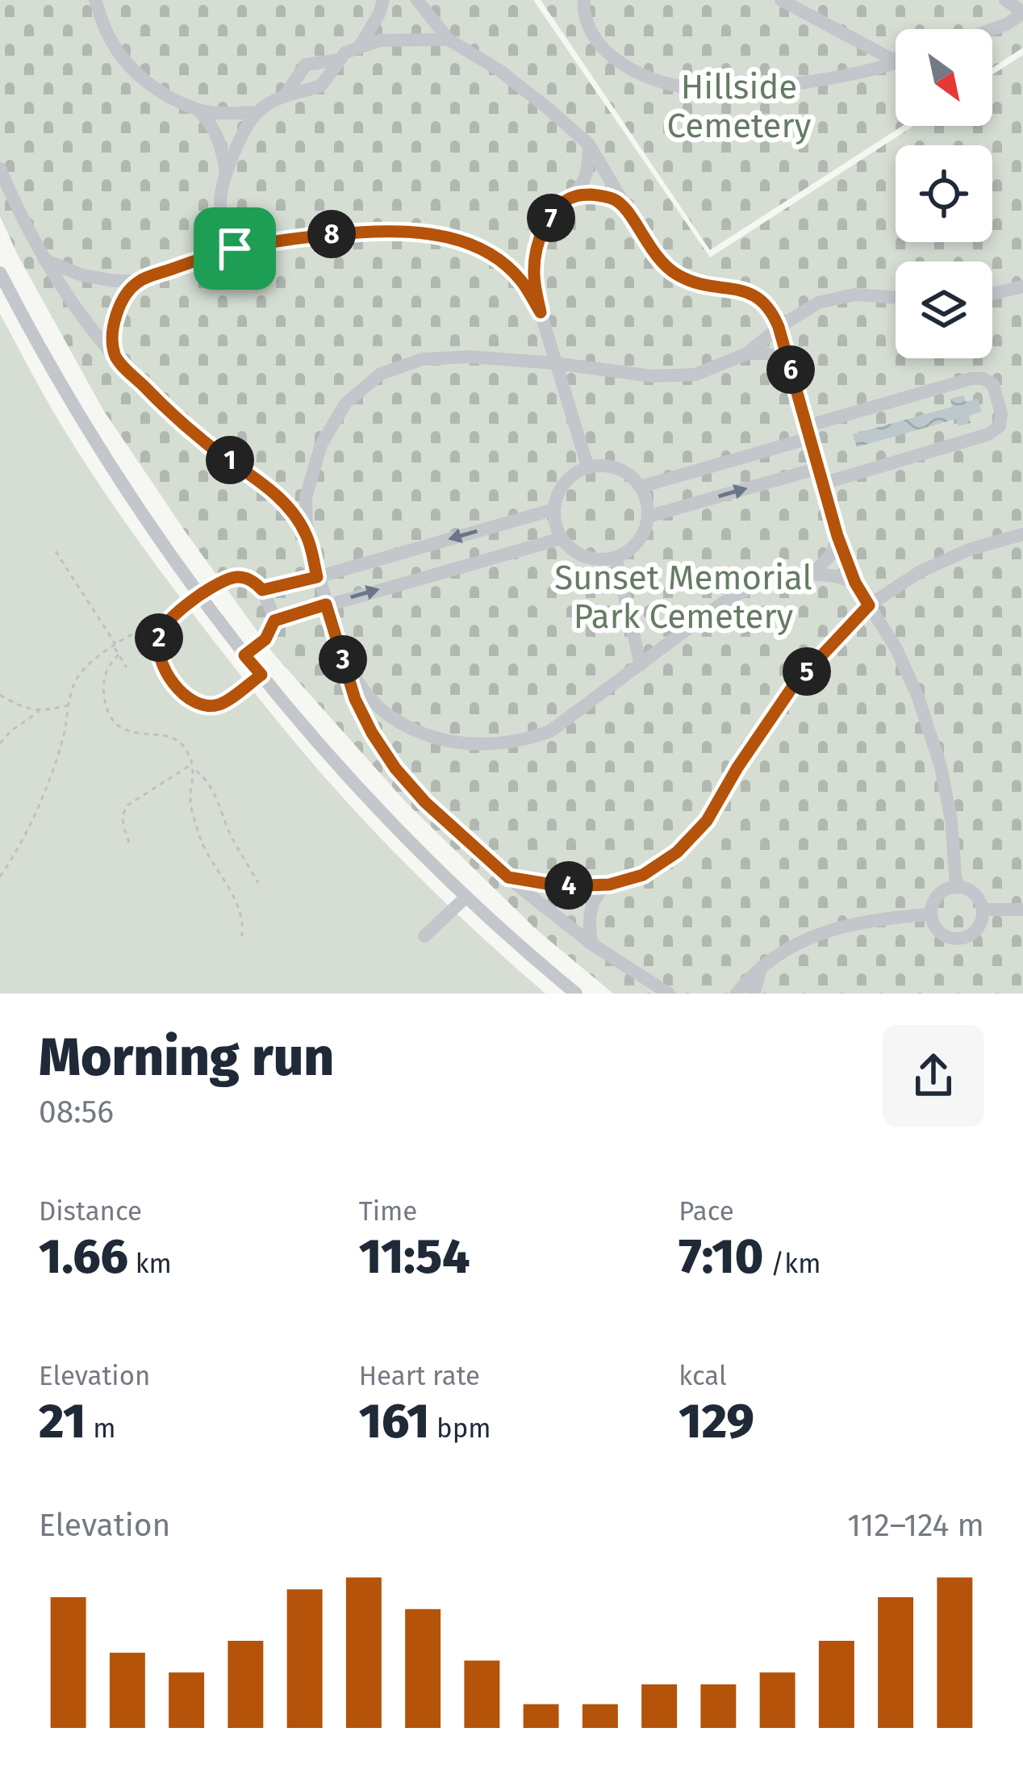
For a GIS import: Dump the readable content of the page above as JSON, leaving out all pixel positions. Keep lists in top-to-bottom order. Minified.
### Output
{"parks":["Hillside Cemetery","Sunset Memorial Park Cemetery"],"north":"bottom right","page":{"pins":["7","8","6","1","2","3","5","4"],"heading":["Morning run","08:56"],"stats":[["Distance","1.66 km"],["Time","11:54"],["Pace","7:10 /km"],["Elevation","21 m"],["Heart rate","161 bpm"],["kcal","129"]],"chart":["Elevation","112–124 m"]}}
